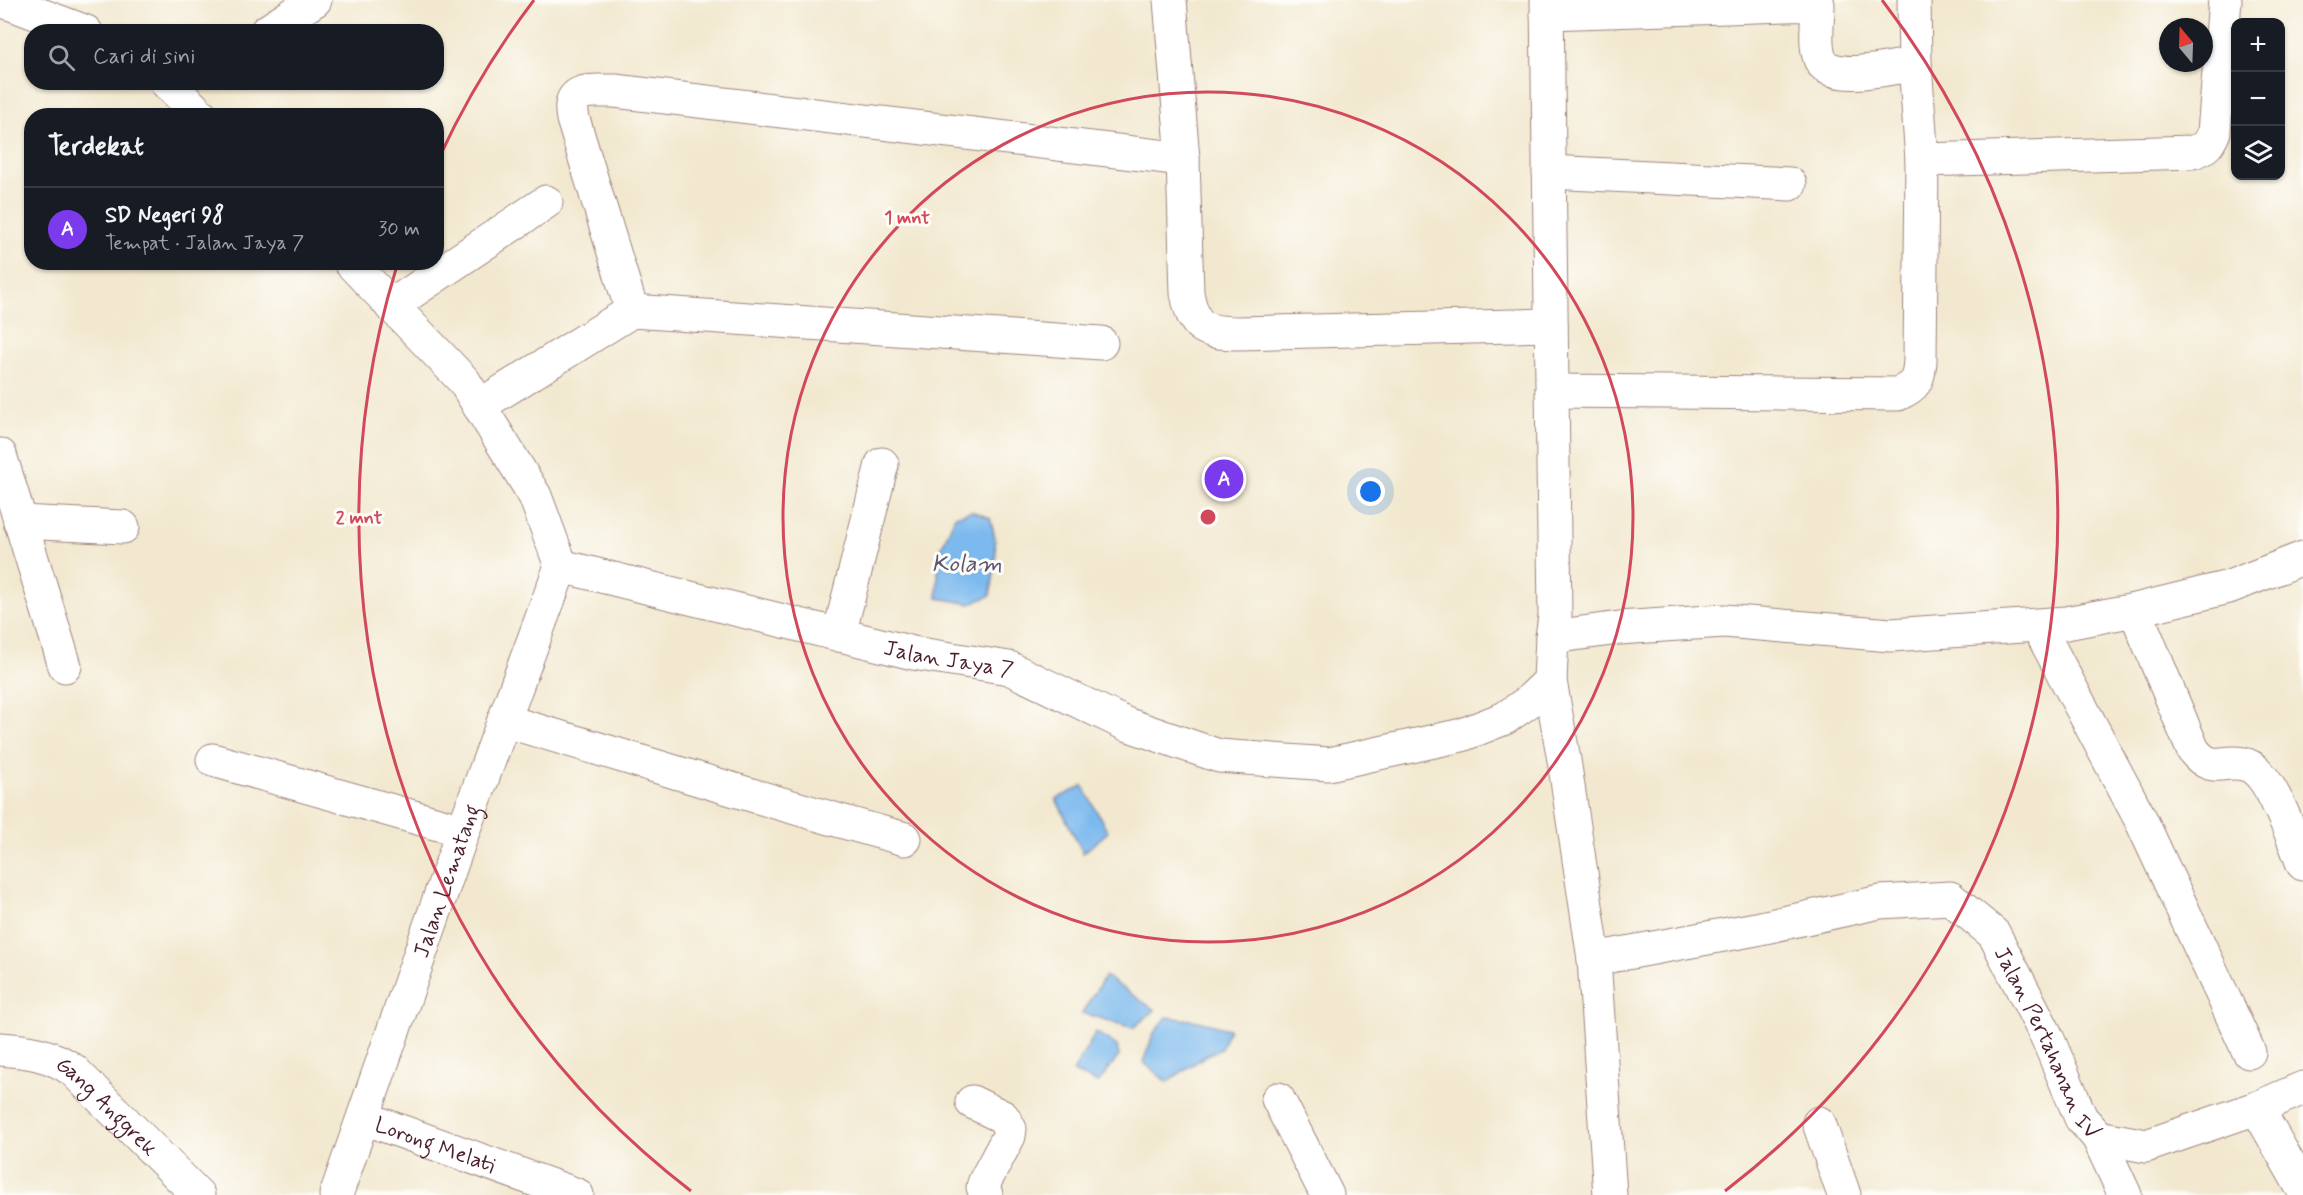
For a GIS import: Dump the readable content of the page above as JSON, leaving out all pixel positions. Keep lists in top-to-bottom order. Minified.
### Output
{"streets":{"street":["Jalan Jaya 7","Jalan Lematang","Jalan Pertahanan IV","Gang Anggrek","Lorong Melati"]},"crossings":[["Jalan Jaya 7","Jalan Lematang"],["Jalan Lematang","Lorong Melati"]],"water":["Kolam"],"north":"top","page":{"map_buttons":["+","−"],"search":"Cari di sini","heading":"Terdekat","list":[{"mark":"A","name":"SD Negeri 98","note":"Tempat · Jalan Jaya 7","value":"30 m"}],"pins":"A"},"rings":["1 mnt","2 mnt"]}
